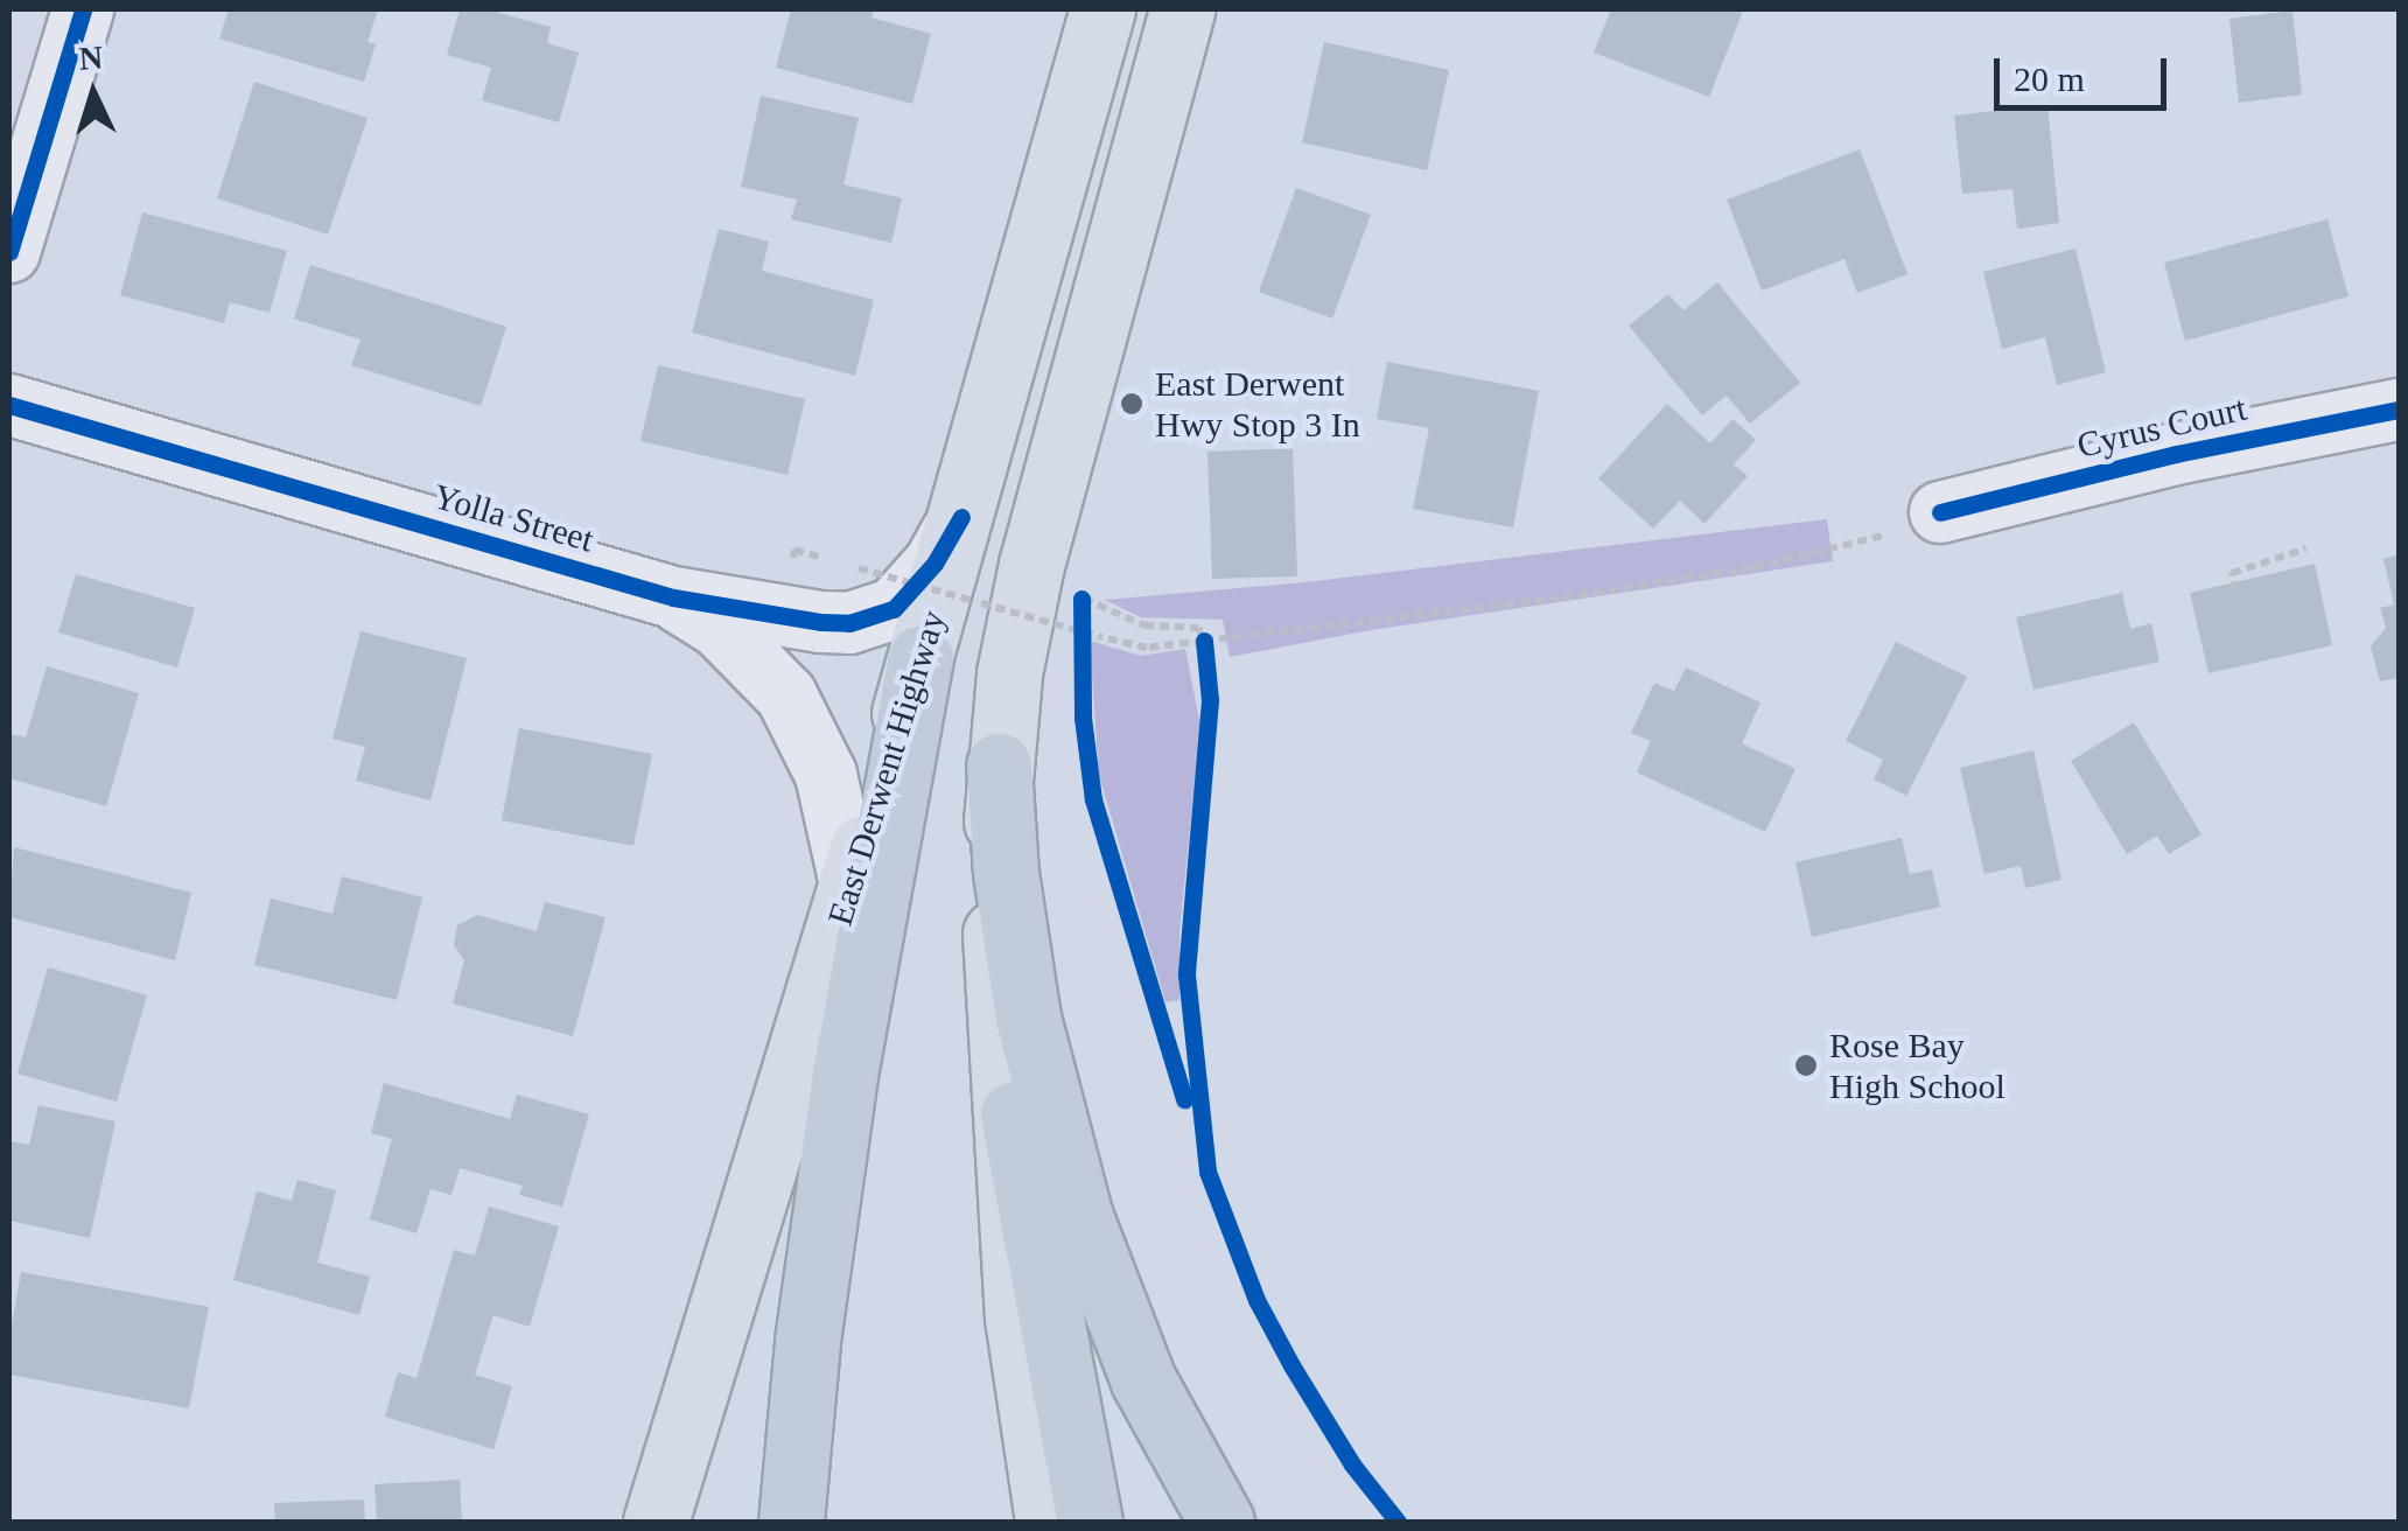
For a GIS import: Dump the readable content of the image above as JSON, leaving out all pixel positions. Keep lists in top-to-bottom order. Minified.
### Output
{"streets":{"main road":["East Derwent Highway"],"street":["Cyrus Court","Yolla Street"]},"crossings":[["Yolla Street","East Derwent Highway"]],"places":["East Derwent Hwy Stop 3 In","Rose Bay High School"],"scale_bar":"20 m","north":"top"}
